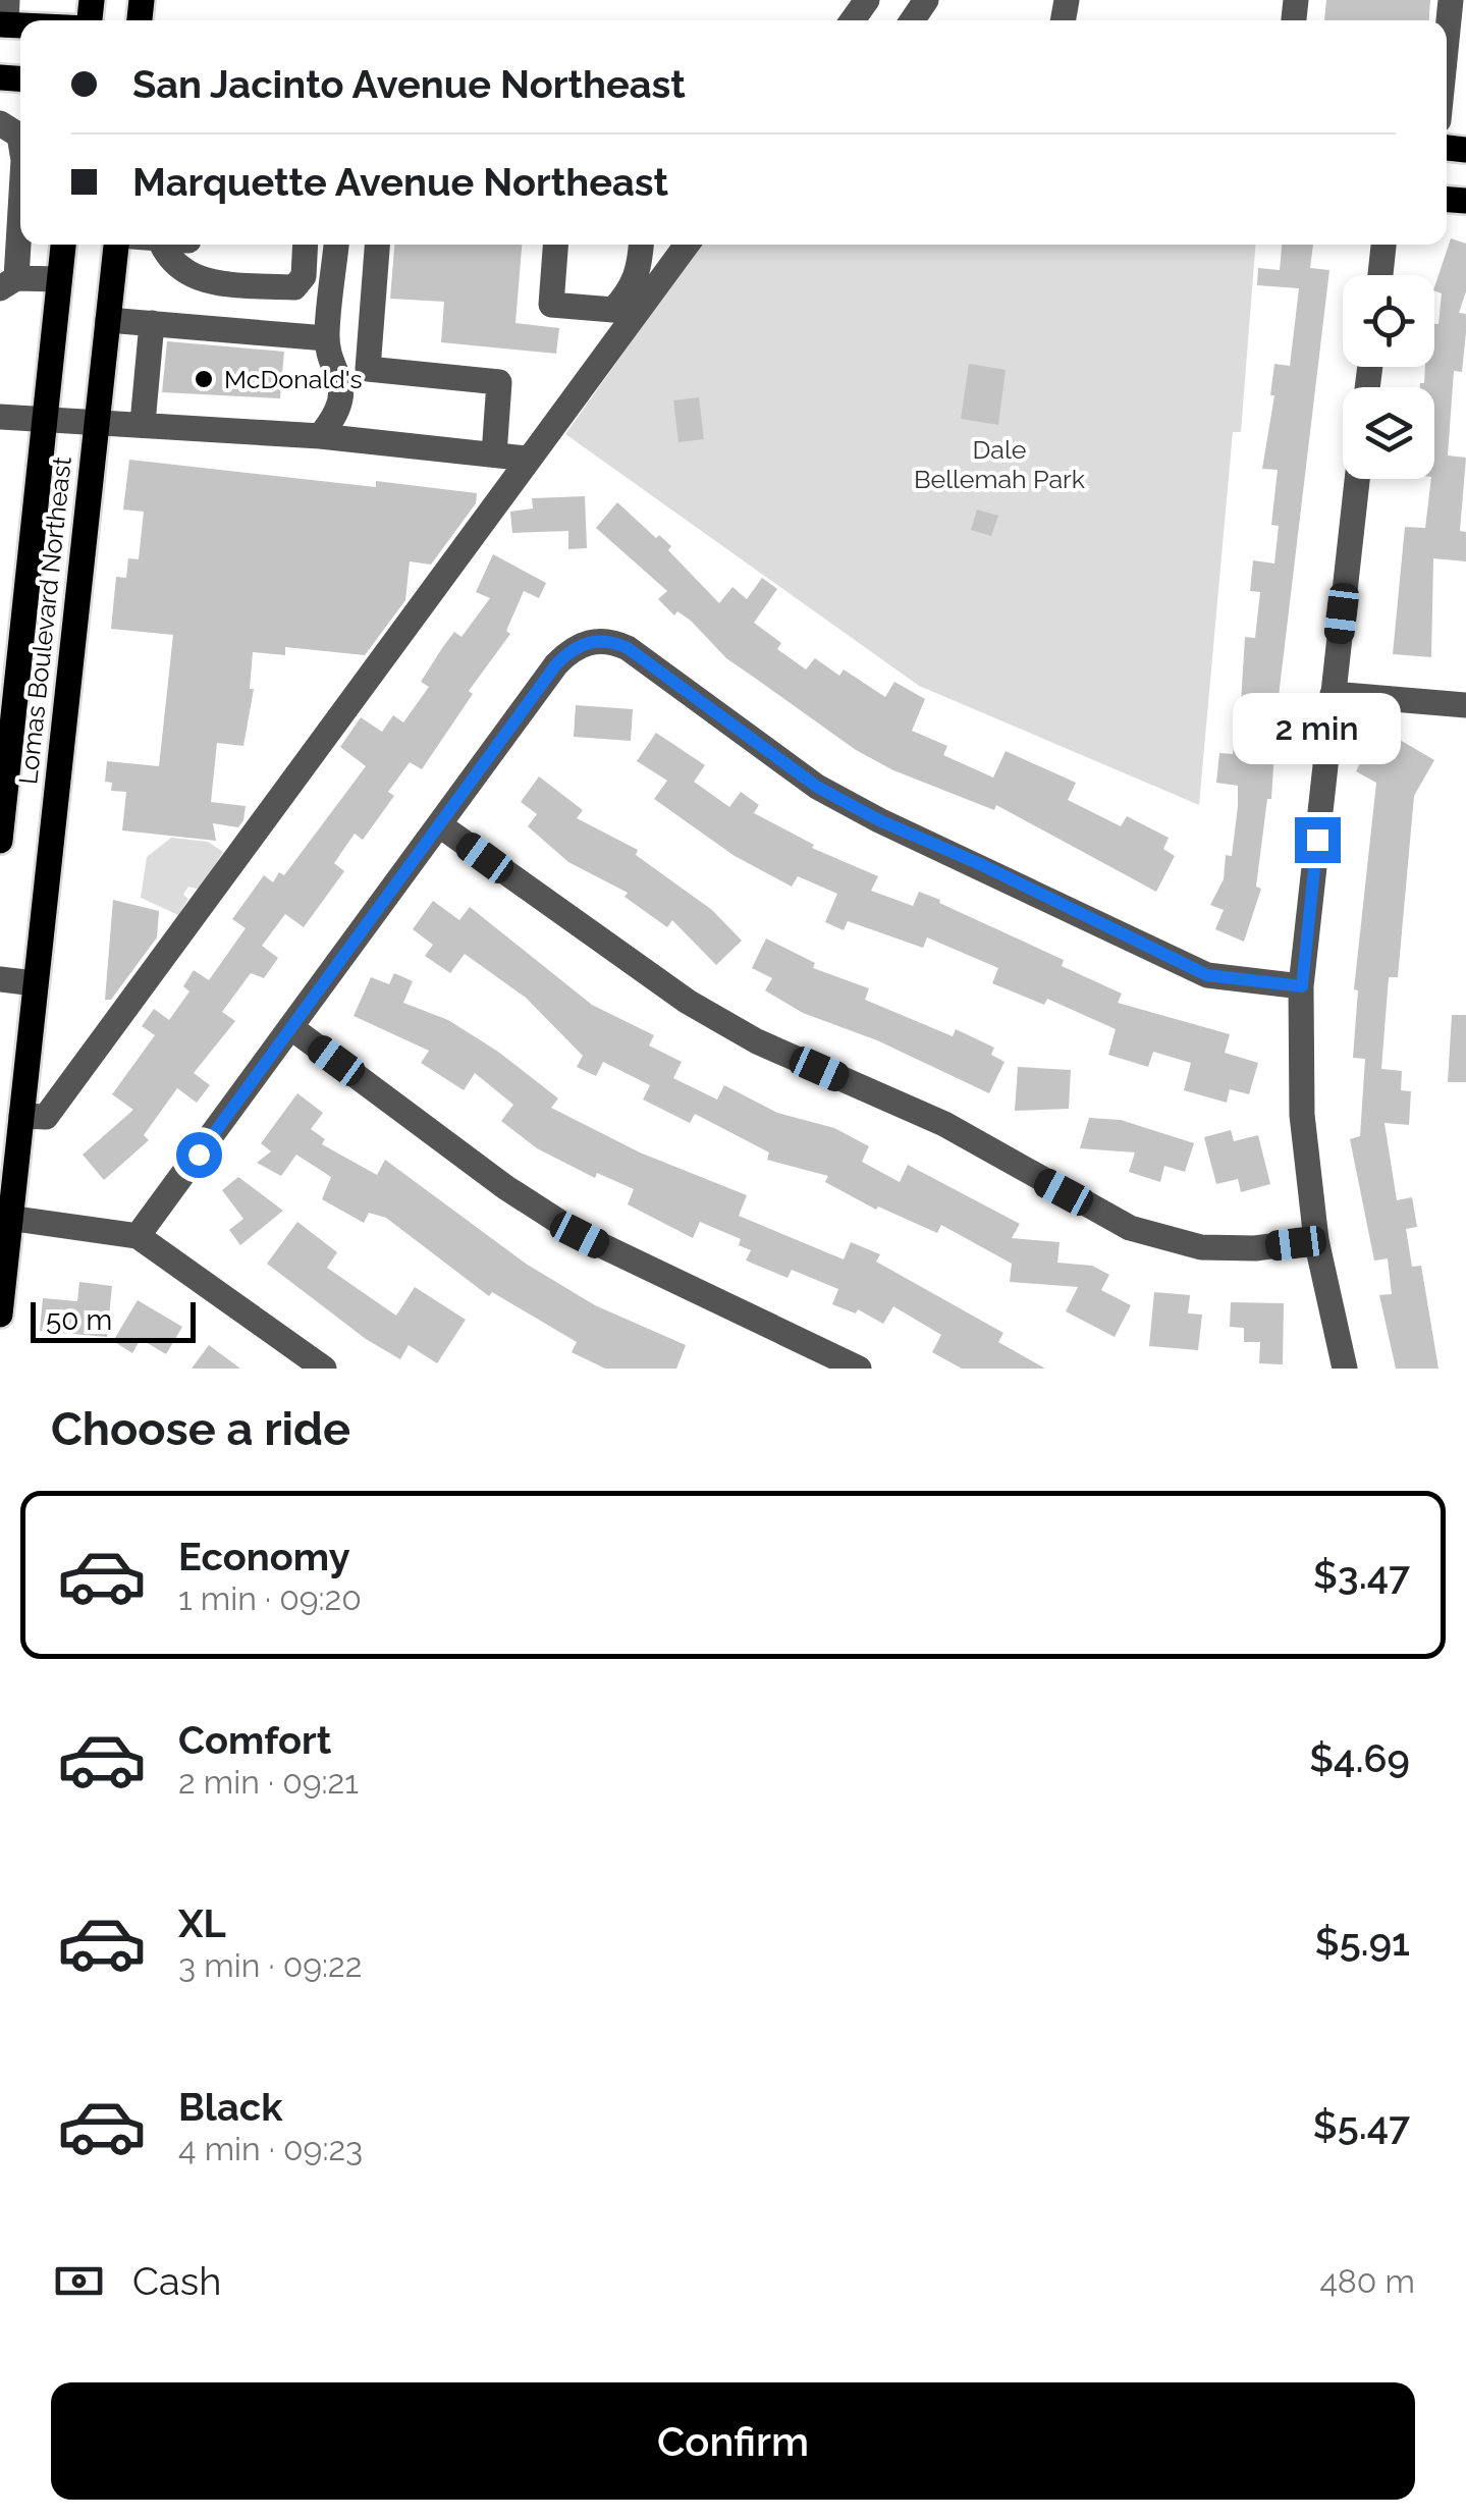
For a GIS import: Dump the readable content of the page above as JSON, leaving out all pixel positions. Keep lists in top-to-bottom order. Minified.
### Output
{"streets":{"main road":["Lomas Boulevard Northeast"]},"parks":["Dale Bellemah Park"],"places":["McDonald's"],"scale_bar":"50 m","page":{"banner":["San Jacinto Avenue Northeast","Marquette Avenue Northeast"],"bubble":"2 min","scale":"50 m","heading":"Choose a ride","list":[{"name":"Economy","note":"1 min · 09:20","value":"$3.47"},{"name":"Comfort","note":"2 min · 09:21","value":"$4.69"},{"name":"XL","note":"3 min · 09:22","value":"$5.91"},{"name":"Black","note":"4 min · 09:23","value":"$5.47"}],"pay":["Cash","480 m"],"buttons":"Confirm"}}
